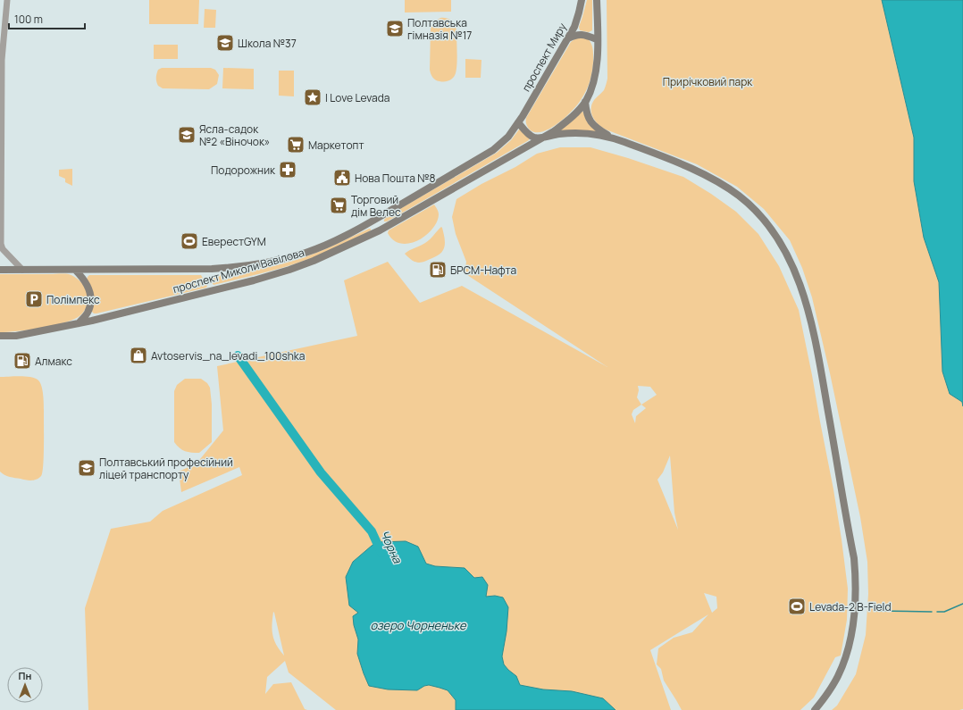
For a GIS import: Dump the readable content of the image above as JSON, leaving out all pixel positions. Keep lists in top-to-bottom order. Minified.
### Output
{"streets":{"main road":["проспект Миру","проспект Миколи Вавілова"]},"crossings":[["проспект Миру","проспект Миколи Вавілова"]],"water":["Чорна","озеро Чорненьке"],"parks":["Прирічковий парк"],"places":{"school or university":["Полтавська гімназія №17","Школа №37","Ясла-садок №2 «Віночок»","Полтавський професійний ліцей транспорту"],"place":["I Love Levada"],"supermarket":["Маркетопт","Торговий дім Велес"],"pharmacy":["Подорожник"],"public building":["Нова Пошта №8"],"sports":["ЕверестGYM","Levada-2 B-Field"],"fuel station":["БРСМ-Нафта","Алмакс"],"parking":["Полімпекс"],"shop":["Avtoservis_na_levadi_100shka"]},"scale_bar":"100 m","north":"top"}
